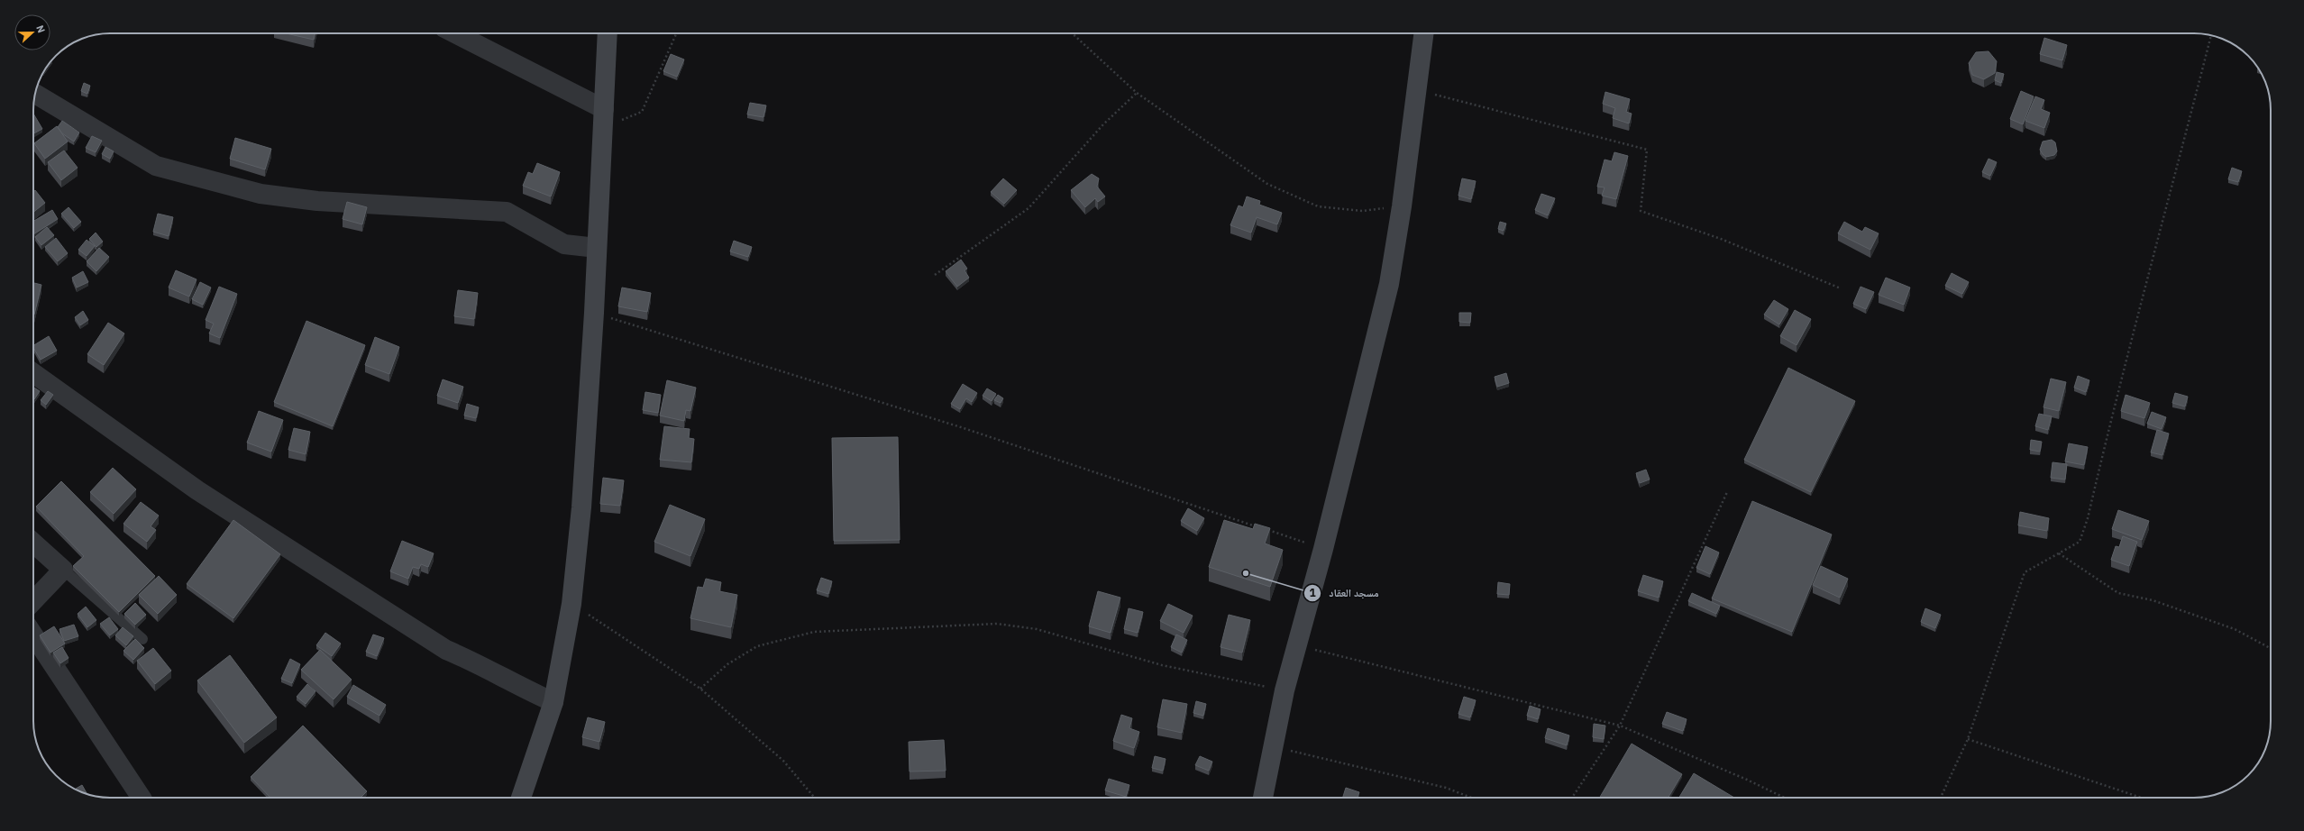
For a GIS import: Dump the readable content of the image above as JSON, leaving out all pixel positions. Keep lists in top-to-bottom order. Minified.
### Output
{"places":["مسجد العقاد"],"north":"right"}
